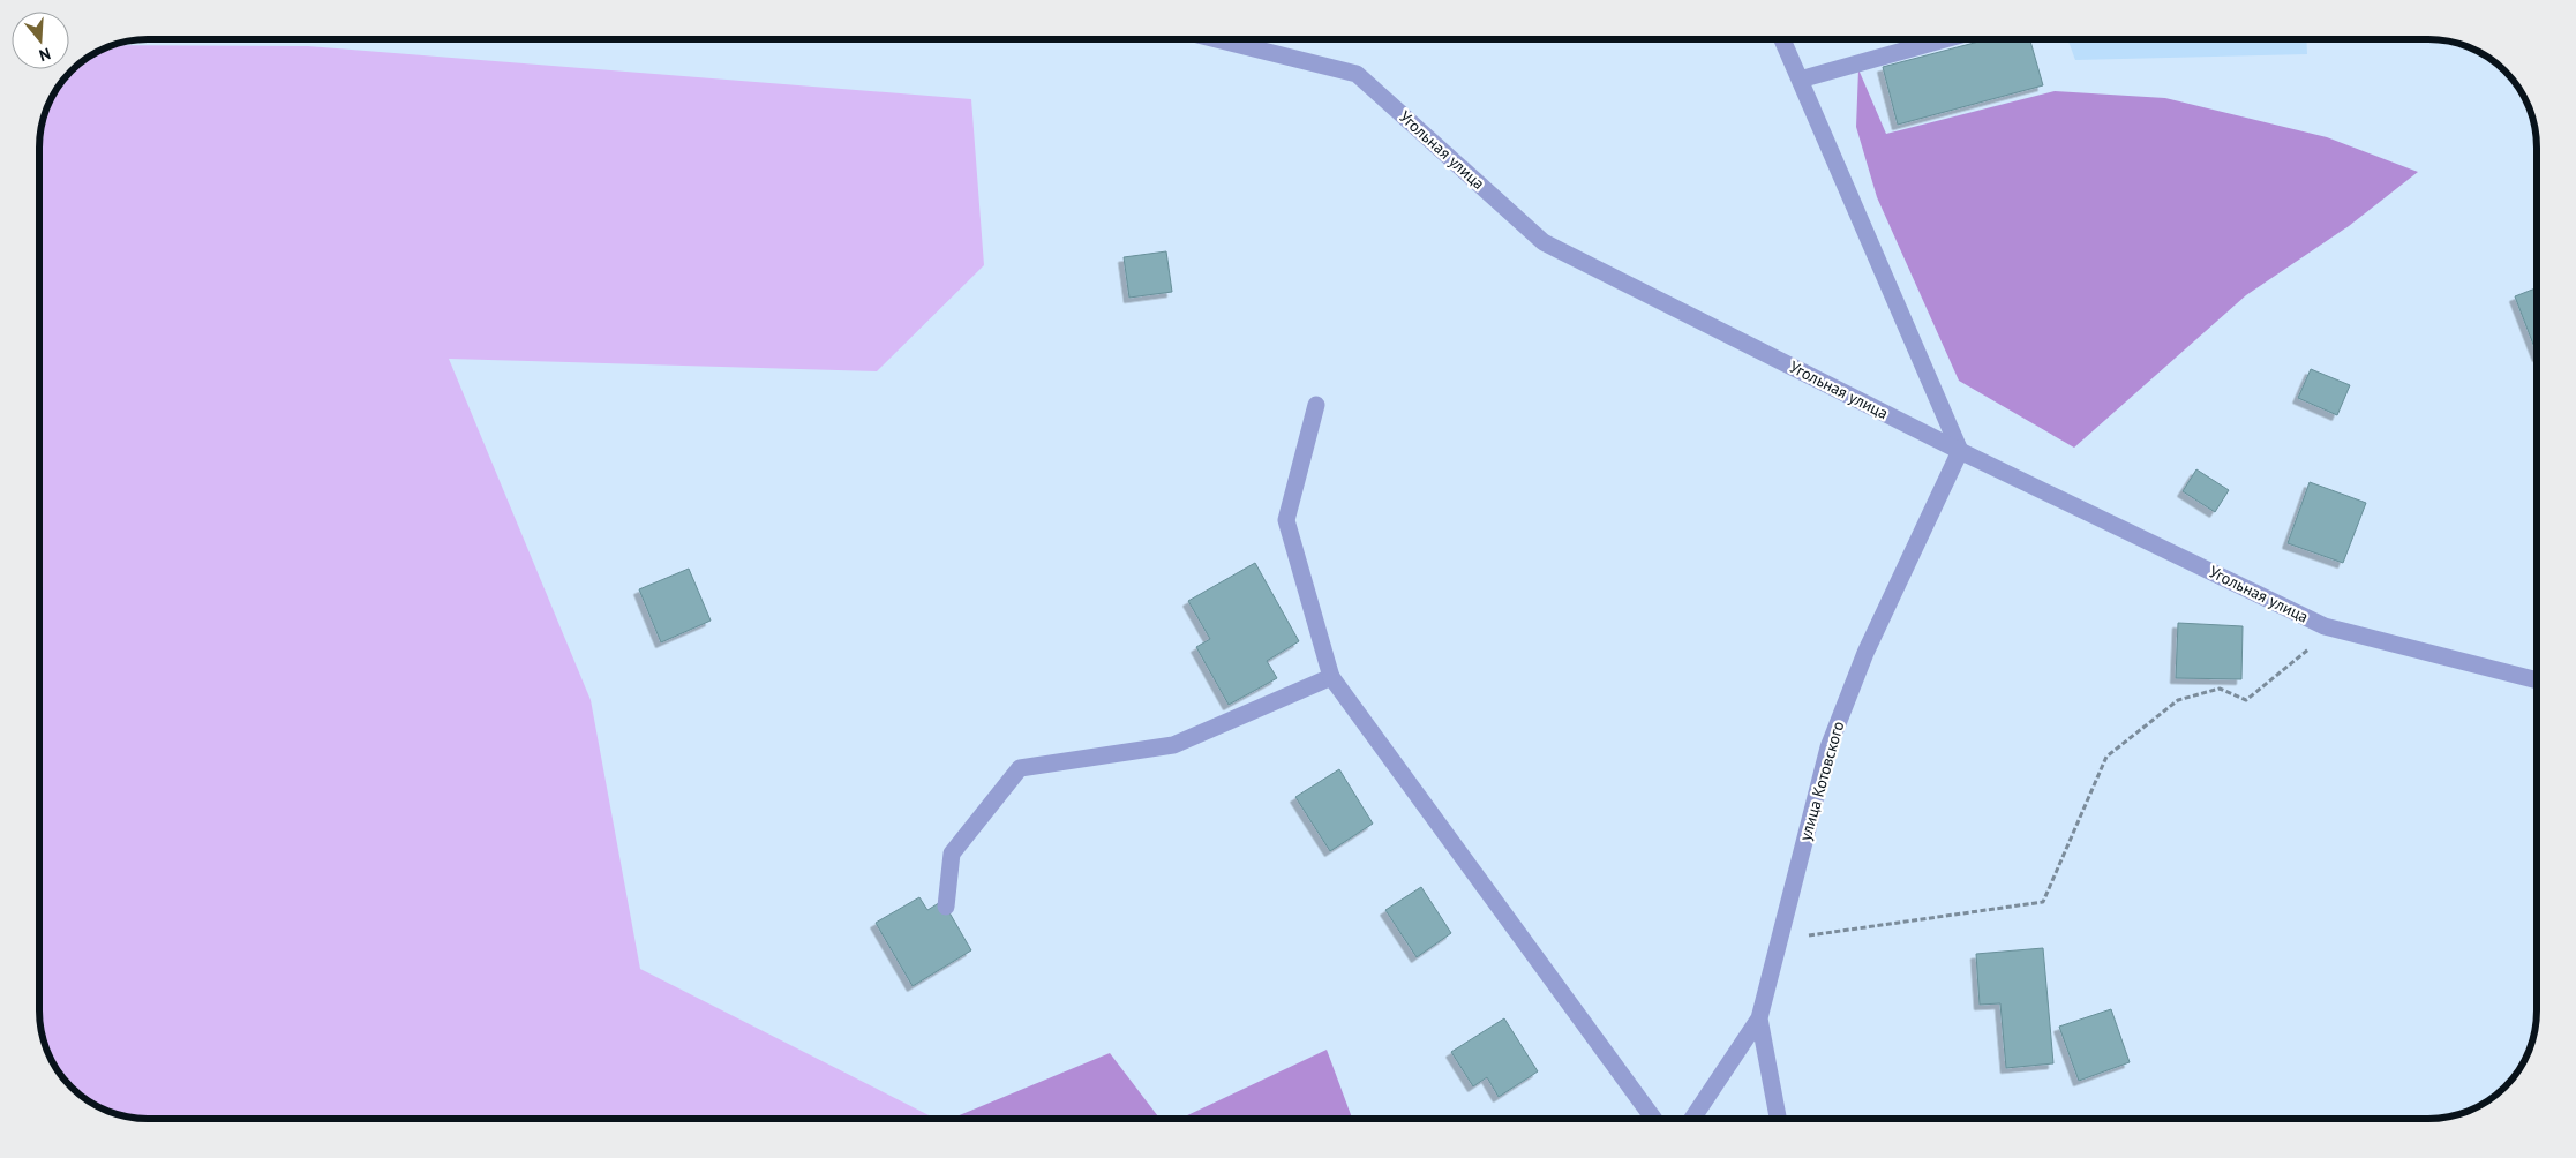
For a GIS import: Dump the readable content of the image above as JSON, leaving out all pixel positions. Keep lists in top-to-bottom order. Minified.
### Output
{"streets":{"street":["Угольная улица","улица Котовского"]},"crossings":[["Угольная улица","улица Котовского"]],"north":"bottom"}
